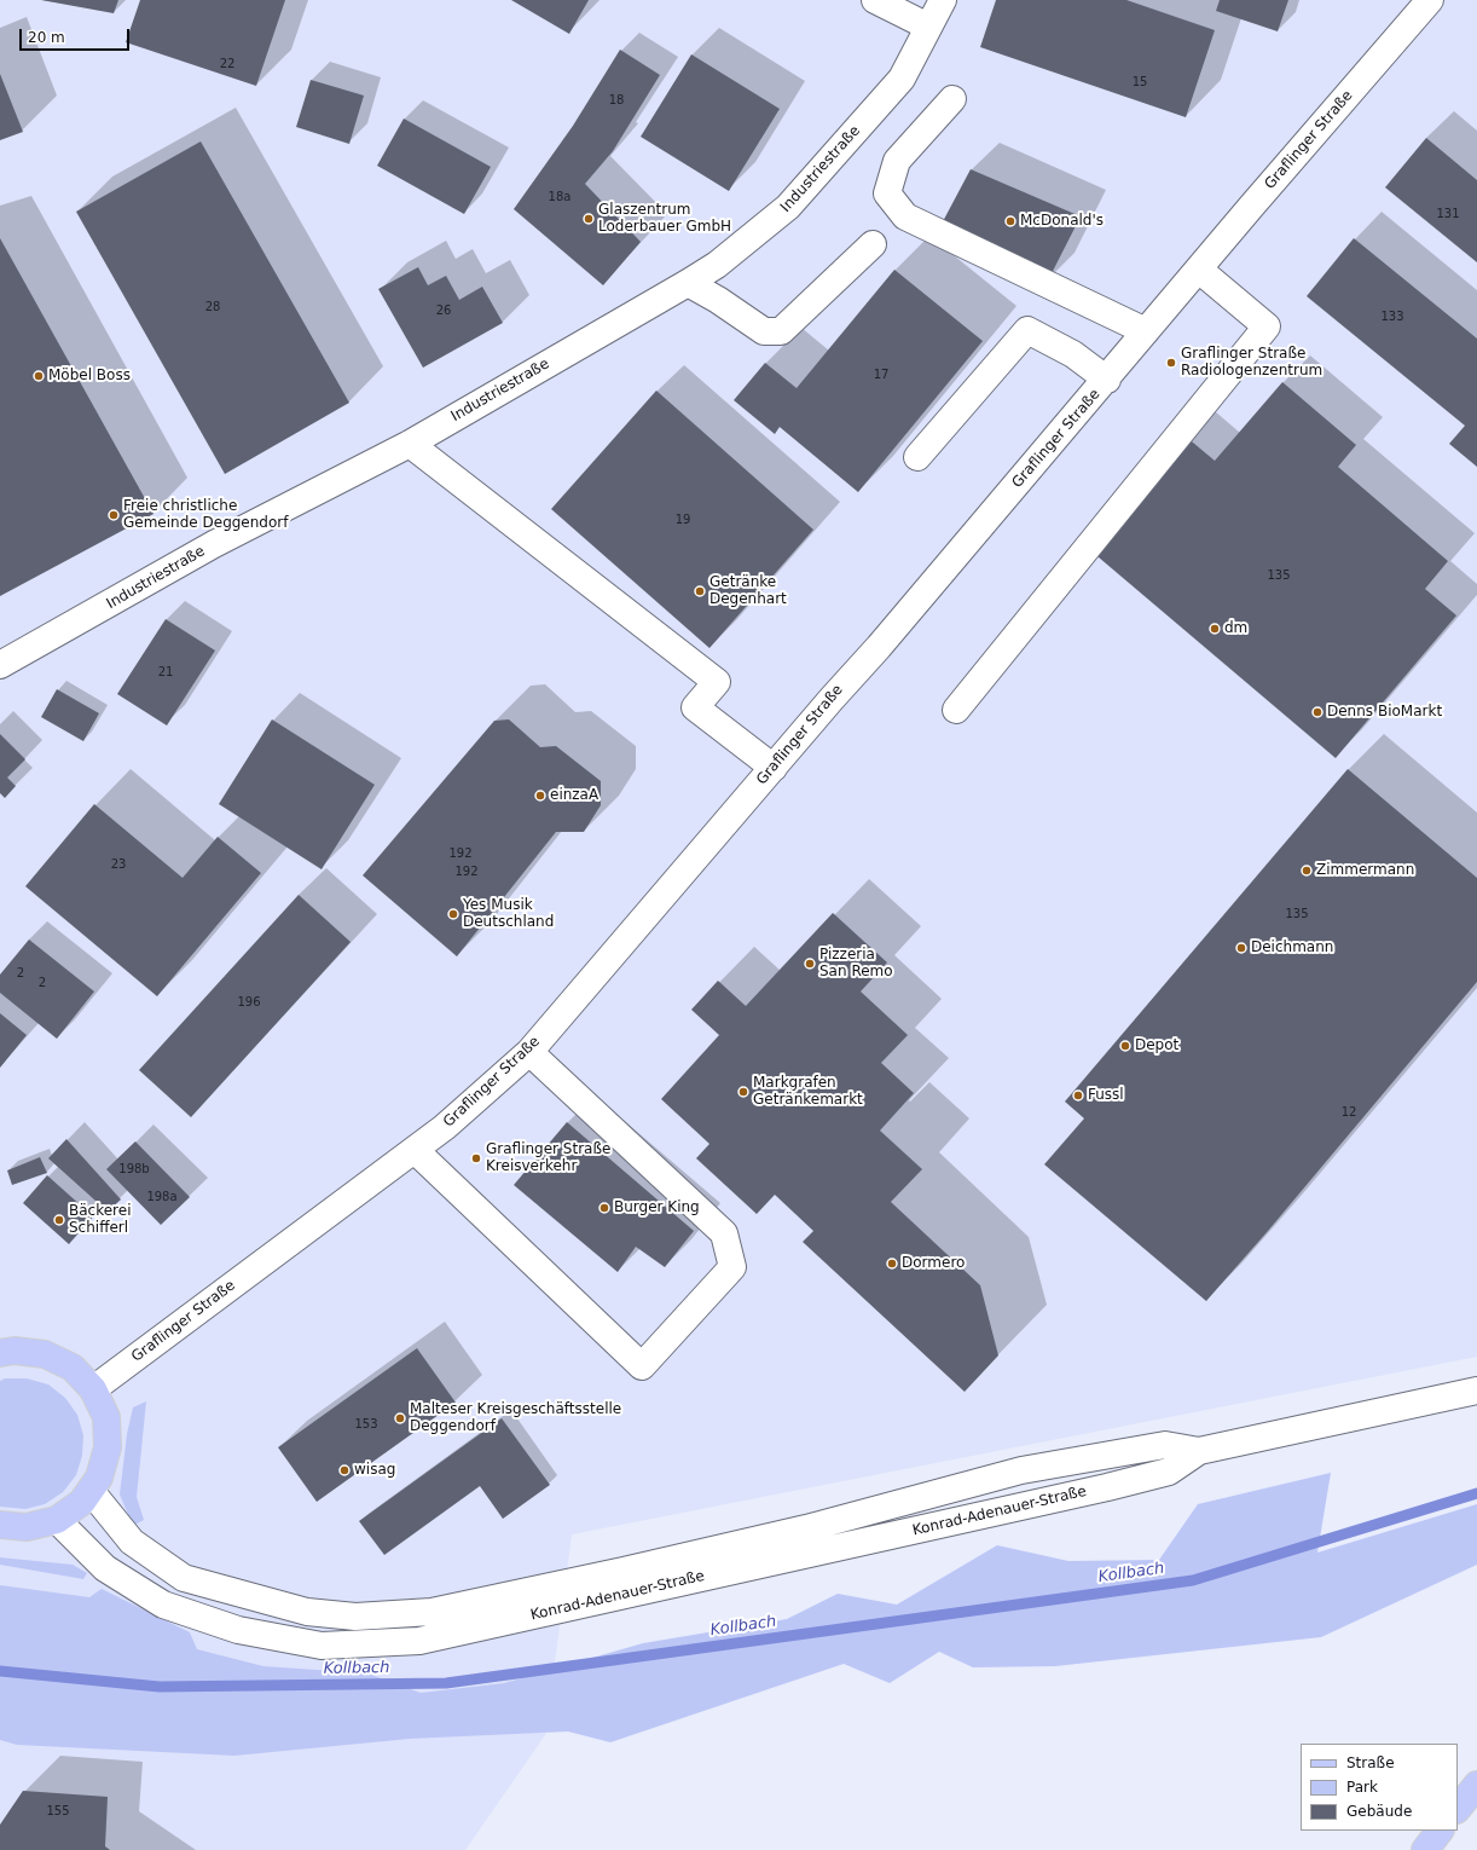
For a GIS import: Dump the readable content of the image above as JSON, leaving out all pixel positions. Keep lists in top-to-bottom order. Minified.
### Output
{"streets":{"street":["Graflinger Straße","Industriestraße","Konrad-Adenauer-Straße"]},"water":["Kollbach"],"places":["Glaszentrum Loderbauer GmbH","McDonald's","Graflinger Straße Radiologenzentrum","Möbel Boss","Freie christliche Gemeinde Deggendorf","Getränke Degenhart","dm","Denns BioMarkt","einzaA","Zimmermann","Yes Musik Deutschland","Deichmann","Pizzeria San Remo","Depot","Markgrafen Getränkemarkt","Fussl","Graflinger Straße Kreisverkehr","Burger King","Bäckerei Schifferl","Dormero","Malteser Kreisgeschäftsstelle Deggendorf","wisag"],"house_numbers":["22","15","18","18a","131","28","26","133","17","19","135","21","192","23","192","135","2","2","196","12","198b","198a","153","155"],"legend":["Straße","Park","Gebäude"],"scale_bar":"20 m"}
